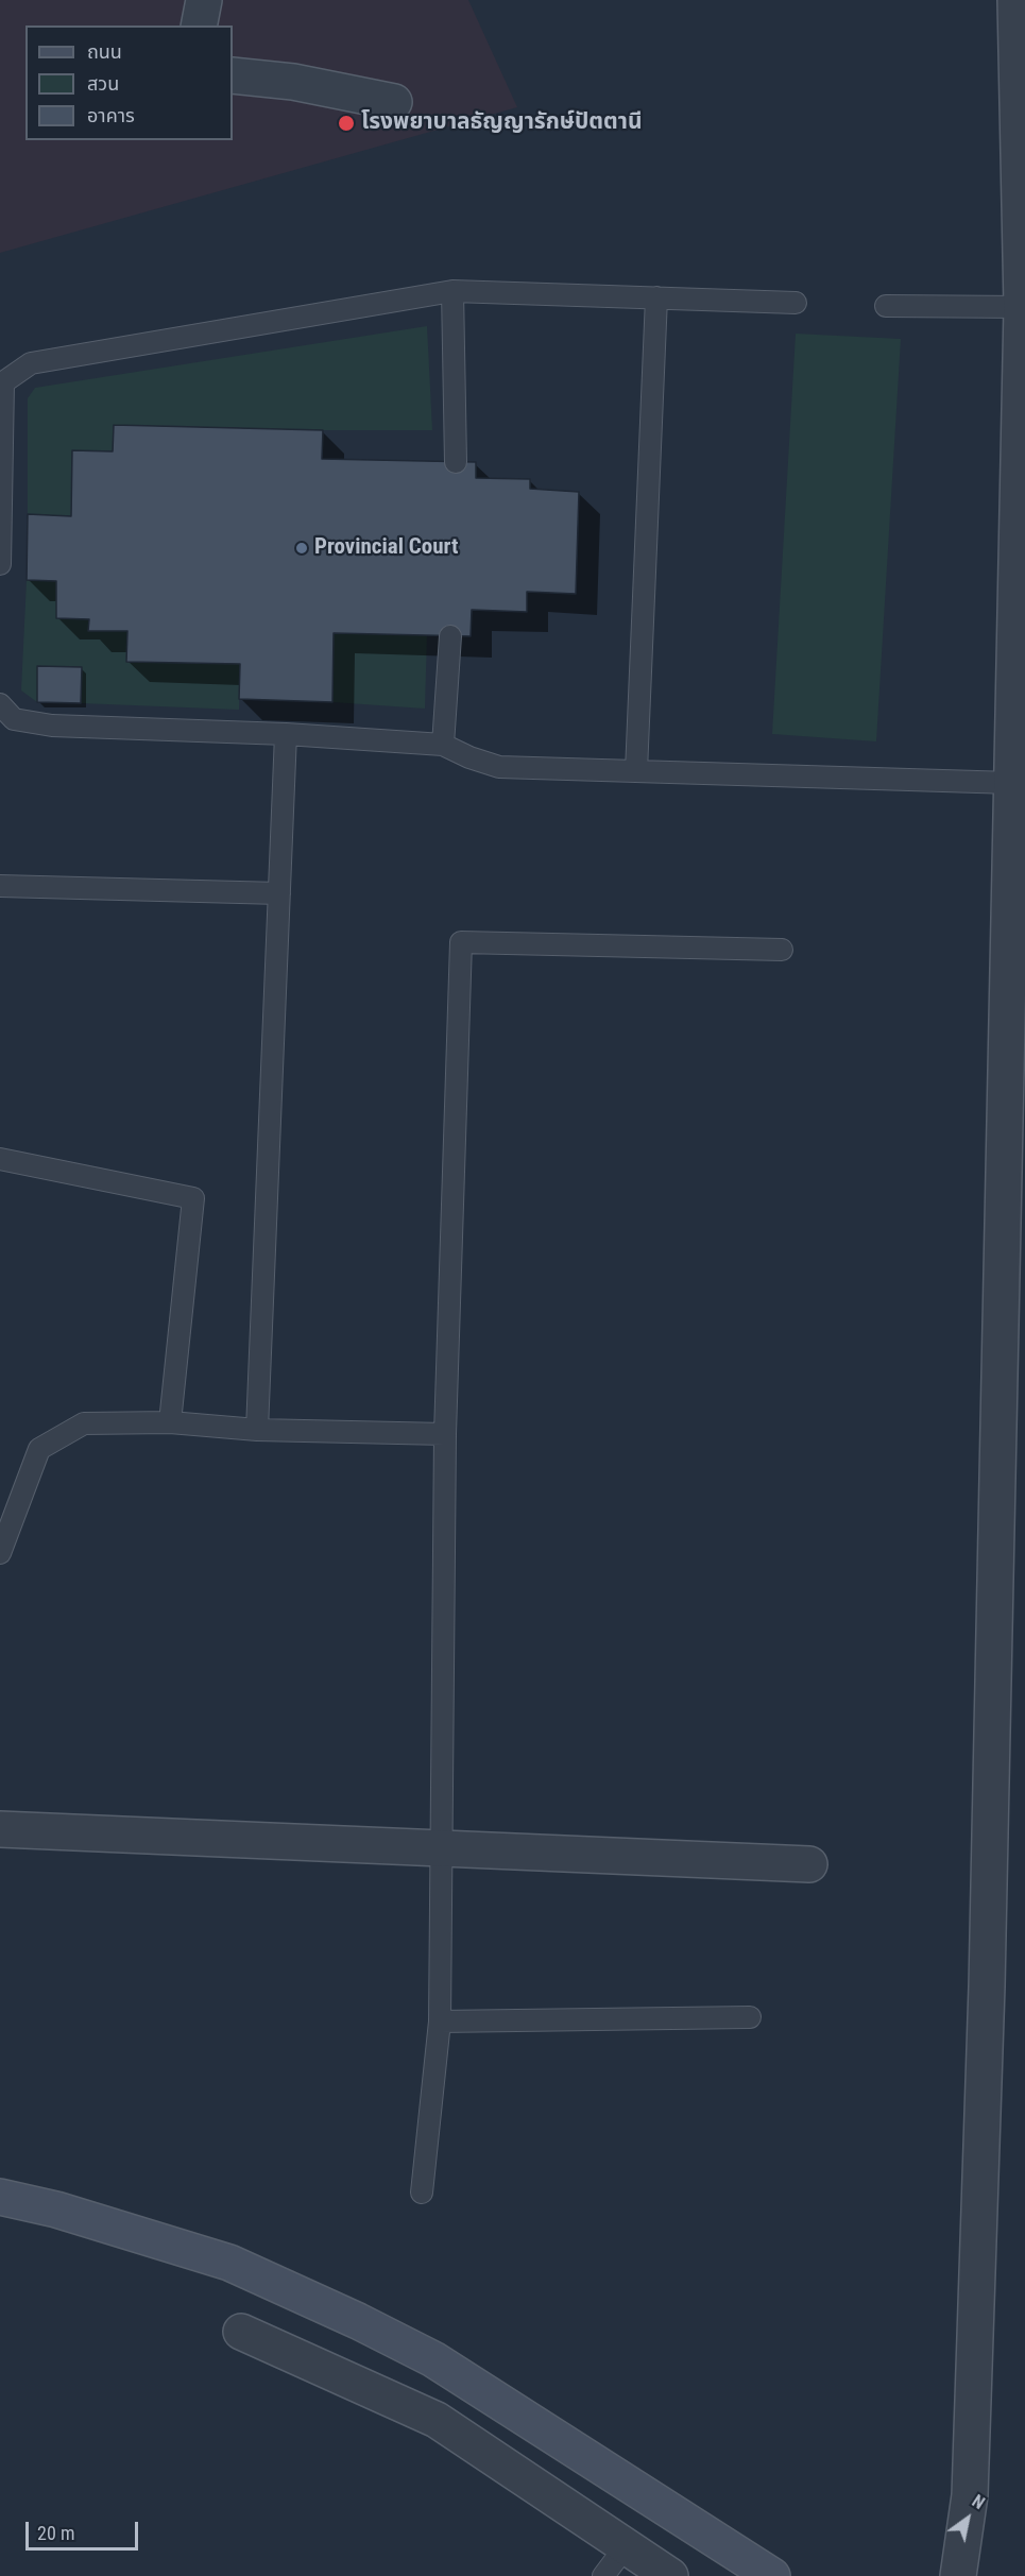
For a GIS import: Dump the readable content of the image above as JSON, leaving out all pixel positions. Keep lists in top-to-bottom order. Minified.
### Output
{"places":["โรงพยาบาลธัญญารักษ์ปัตตานี","Provincial Court"],"legend":["ถนน","สวน","อาคาร"],"scale_bar":"20 m","north":"top right"}
